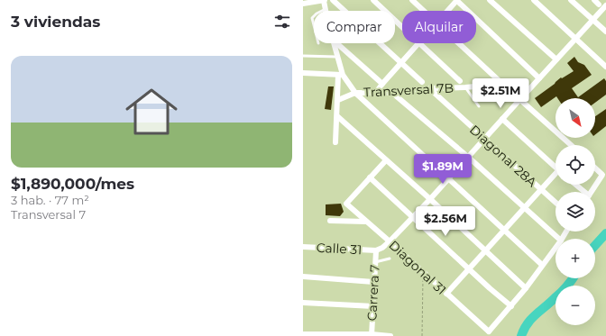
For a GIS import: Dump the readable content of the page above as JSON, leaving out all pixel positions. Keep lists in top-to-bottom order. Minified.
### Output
{"streets":{"street":["Transversal 7B","Diagonal 28A","Calle 31","Diagonal 31","Carrera 7"]},"crossings":[["Transversal 7B","Diagonal 28A"],["Calle 31","Carrera 7"]],"north":"bottom right","page":{"heading":"3 viviendas","chip":["Comprar","Alquilar"],"list":[{"name":"$1,890,000/mes","note":"3 hab. · 77 m² · Transversal 7"}],"price":["$2.51M","$1.89M","$2.56M"],"map_buttons":["+","−"]}}
